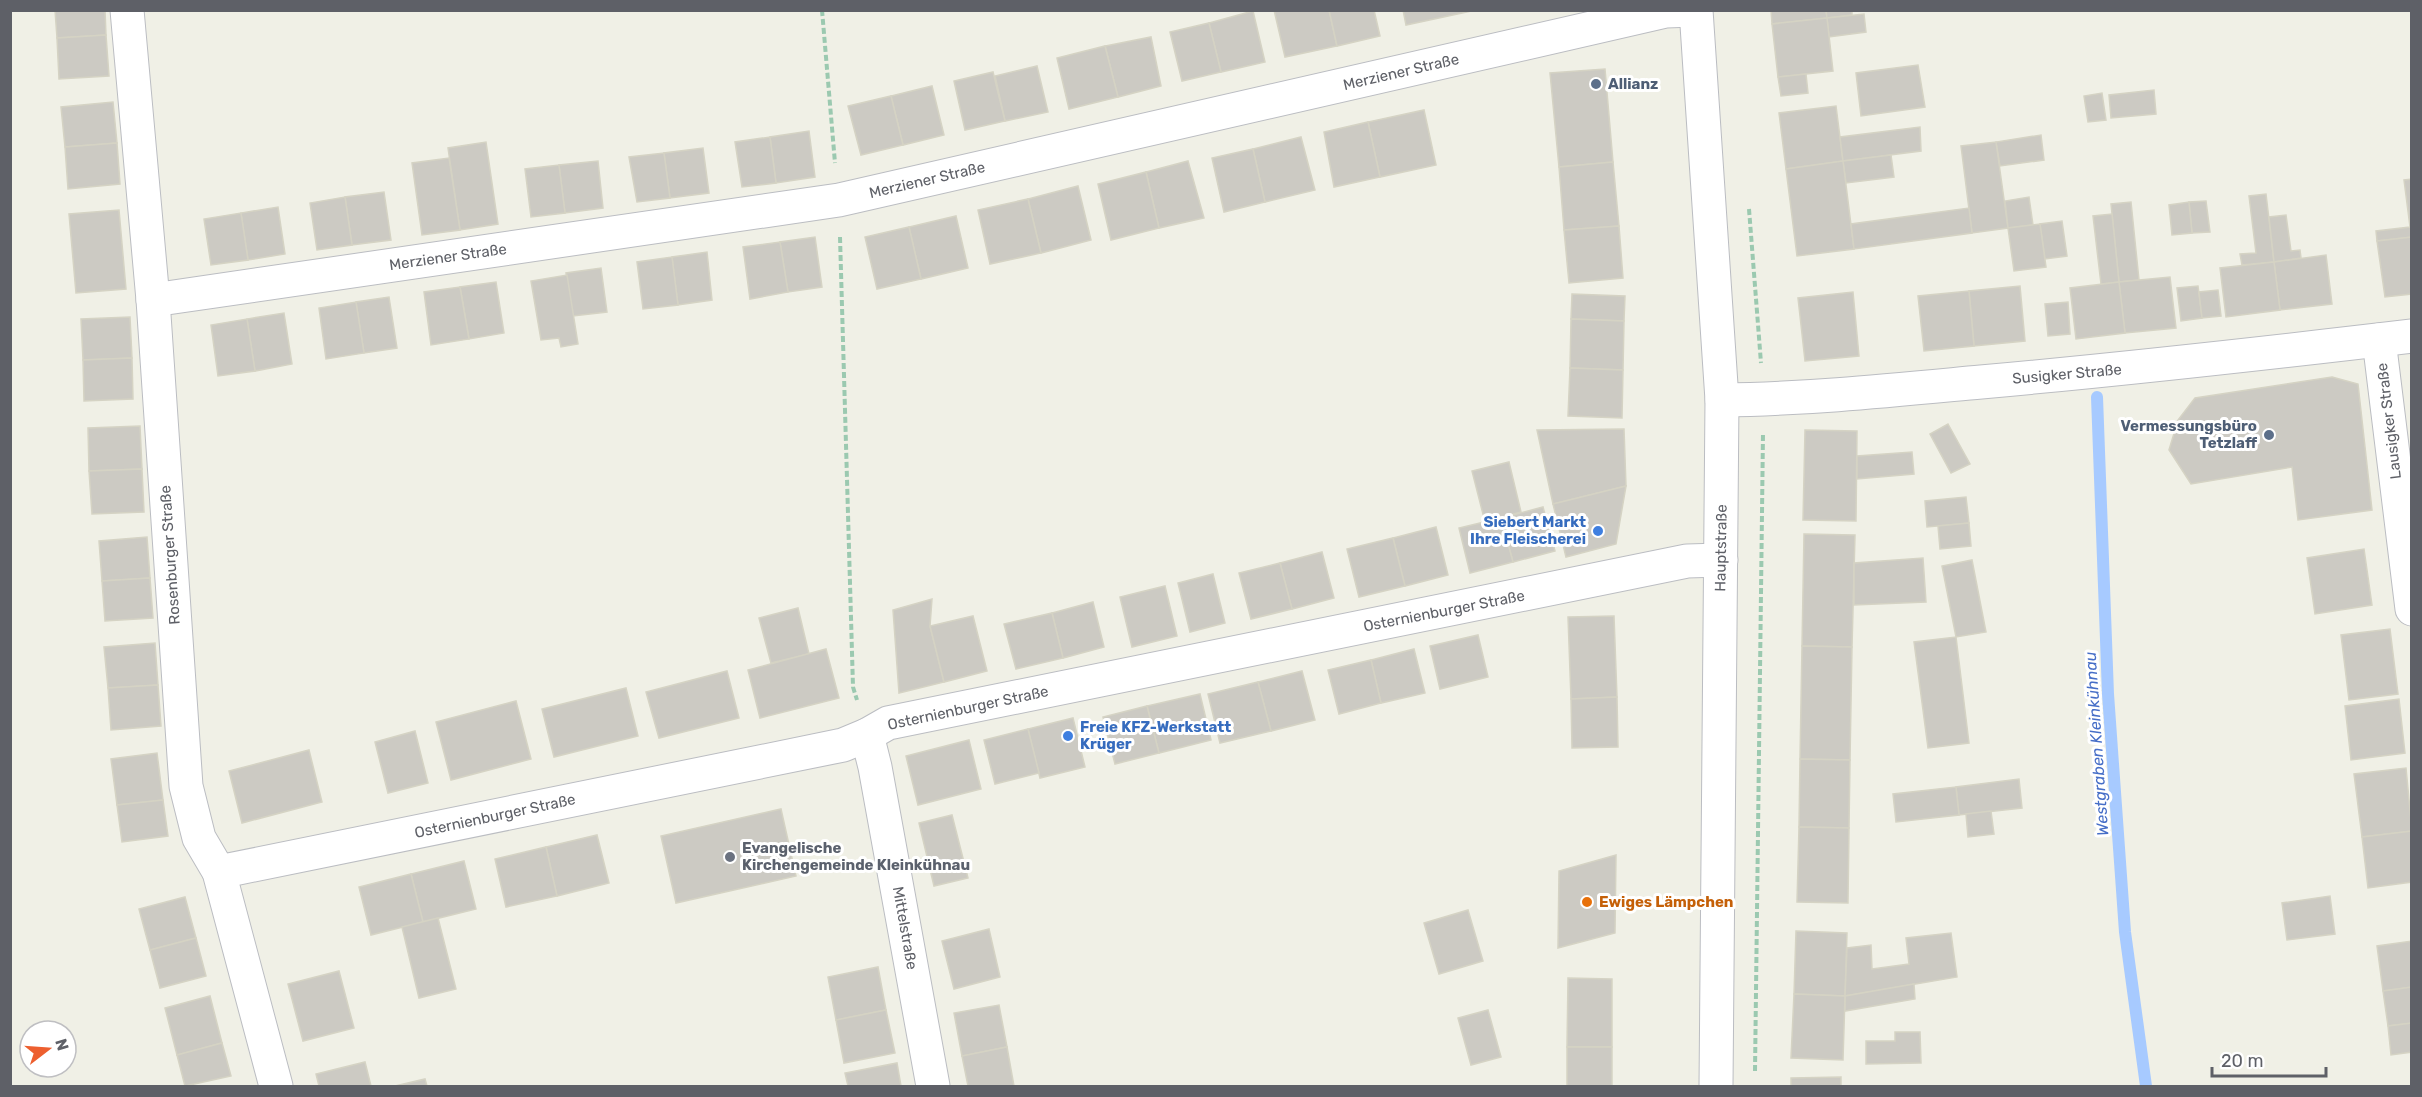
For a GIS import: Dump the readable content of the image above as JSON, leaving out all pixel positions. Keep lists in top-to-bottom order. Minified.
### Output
{"streets":{"street":["Merziener Straße","Susigker Straße","Lausigker Straße","Hauptstraße","Rosenburger Straße","Osternienburger Straße","Mittelstraße"]},"crossings":[["Merziener Straße","Hauptstraße"],["Merziener Straße","Rosenburger Straße"],["Susigker Straße","Lausigker Straße"],["Susigker Straße","Hauptstraße"],["Hauptstraße","Osternienburger Straße"],["Rosenburger Straße","Osternienburger Straße"],["Osternienburger Straße","Mittelstraße"]],"water":["Westgraben Kleinkühnau"],"places":["Allianz","Vermessungsbüro Tetzlaff","Siebert Markt Ihre Fleischerei","Freie KFZ-Werkstatt Krüger","Evangelische Kirchengemeinde Kleinkühnau","Ewiges Lämpchen"],"scale_bar":"20 m","north":"right"}
